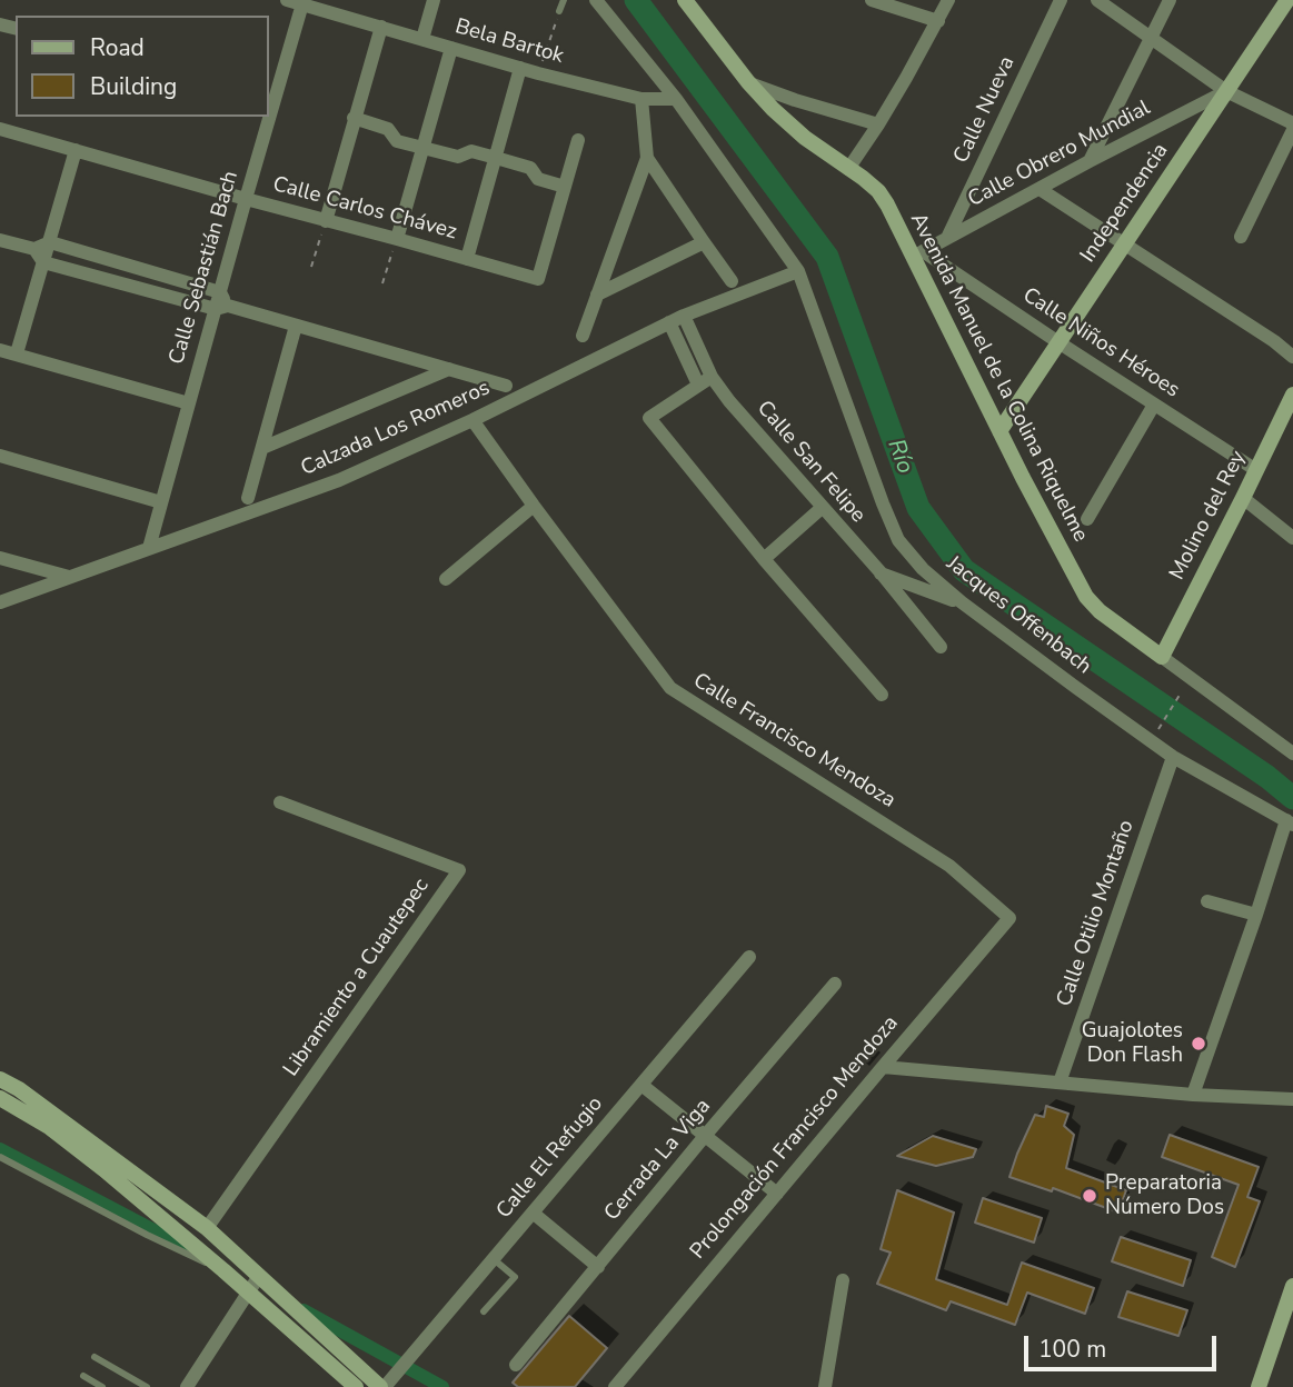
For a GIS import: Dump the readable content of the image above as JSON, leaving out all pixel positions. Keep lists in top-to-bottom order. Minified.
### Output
{"streets":{"street":["Bela Bartok","Calle Nueva","Calle Obrero Mundial","Independencia","Calle Carlos Chávez","Calle Sebastián Bach","Calle Niños Héroes","Avenida Manuel de la Colina Riquelme","Calzada Los Romeros","Calle San Felipe","Molino del Rey","Jacques Offenbach","Calle Francisco Mendoza","Calle Otilio Montaño","Libramiento a Cuautepec","Prolongación Francisco Mendoza","Calle El Refugio","Cerrada La Viga"]},"crossings":[["Bela Bartok","Calle Sebastián Bach"],["Bela Bartok","Jacques Offenbach"],["Calle Nueva","Calle Obrero Mundial"],["Calle Obrero Mundial","Independencia"],["Calle Obrero Mundial","Calle Niños Héroes"],["Calle Obrero Mundial","Avenida Manuel de la Colina Riquelme"],["Independencia","Calle Niños Héroes"],["Independencia","Avenida Manuel de la Colina Riquelme"],["Calle Carlos Chávez","Calle Sebastián Bach"],["Calle Sebastián Bach","Calzada Los Romeros"],["Calle Niños Héroes","Avenida Manuel de la Colina Riquelme"],["Calle Niños Héroes","Molino del Rey"],["Avenida Manuel de la Colina Riquelme","Molino del Rey"],["Calzada Los Romeros","Calle San Felipe"],["Calzada Los Romeros","Jacques Offenbach"],["Calzada Los Romeros","Calle Francisco Mendoza"],["Jacques Offenbach","Calle Otilio Montaño"],["Calle Francisco Mendoza","Prolongación Francisco Mendoza"]],"water":["Río"],"places":["Guajolotes Don Flash","Preparatoria Número Dos"],"legend":["Road","Building"],"scale_bar":"100 m"}
